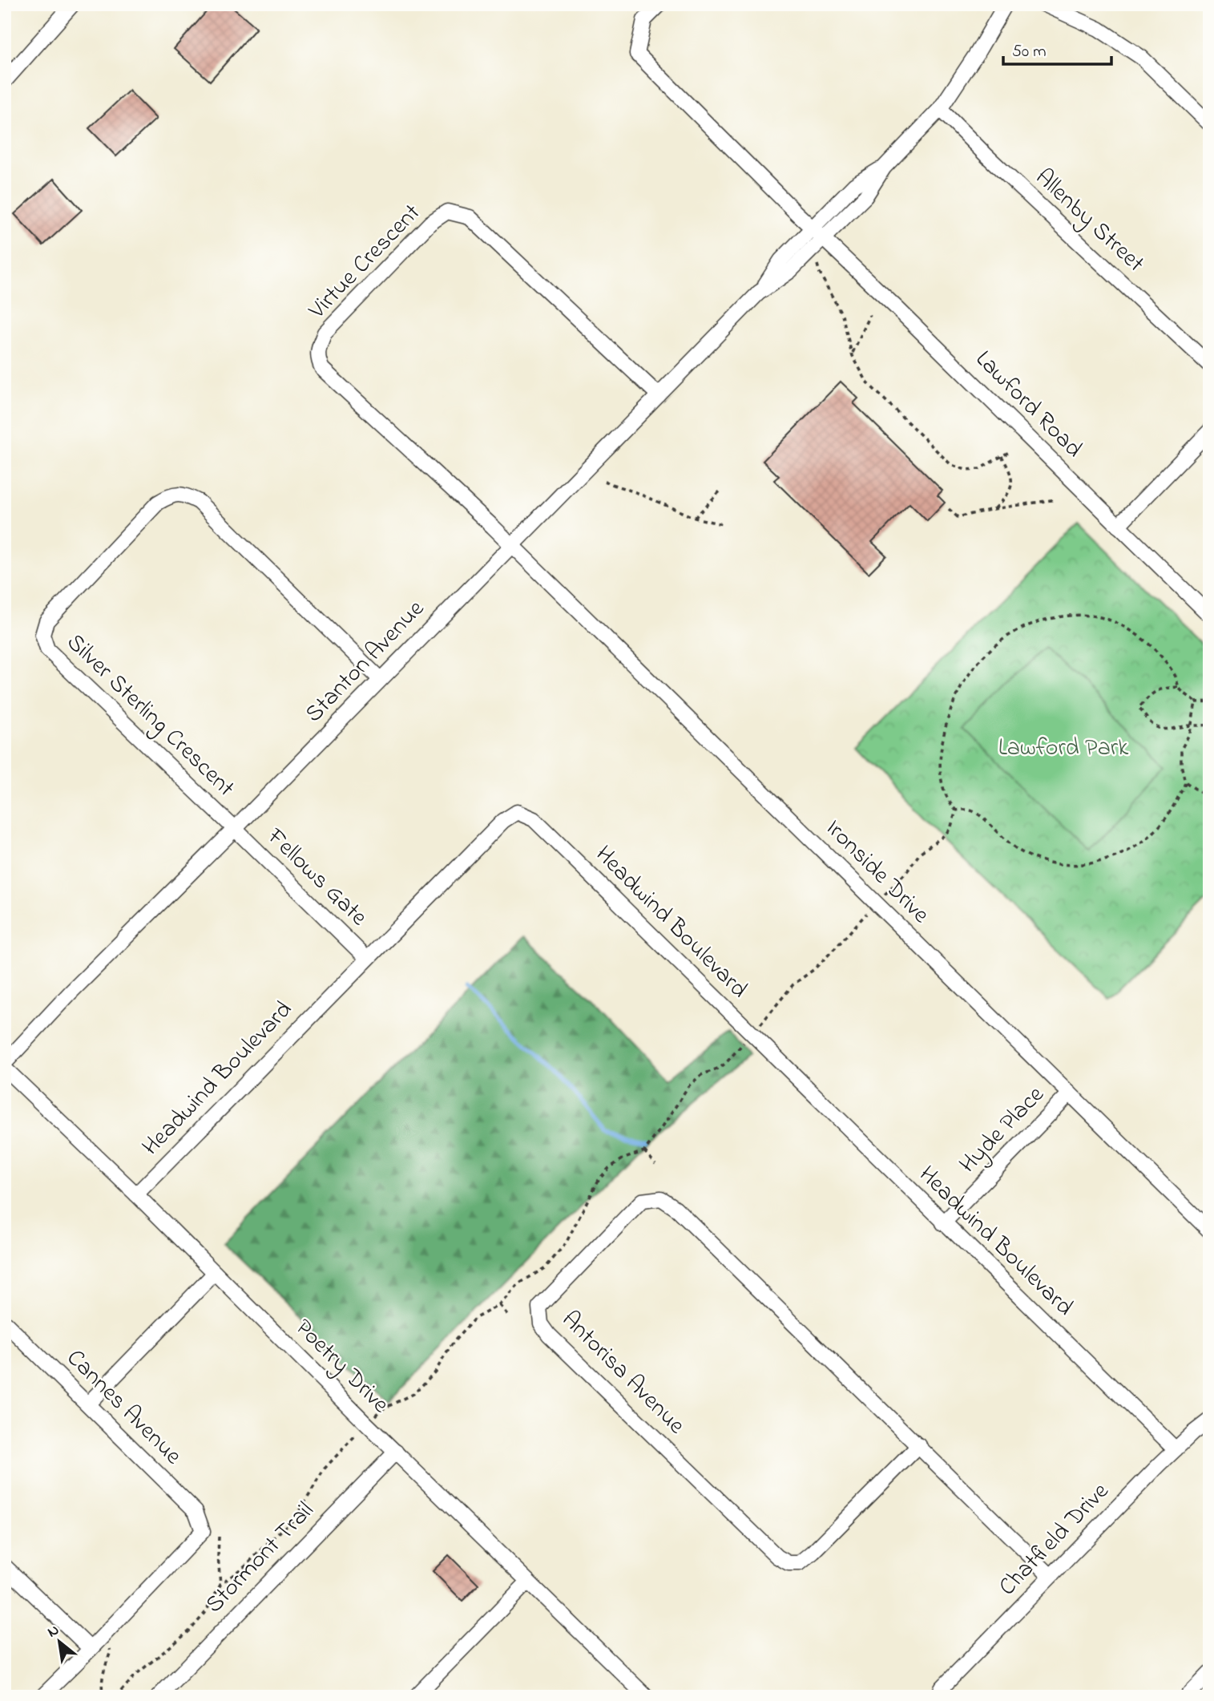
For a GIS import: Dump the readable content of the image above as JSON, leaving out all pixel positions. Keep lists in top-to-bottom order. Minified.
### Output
{"streets":{"street":["Allenby Street","Virtue Crescent","Lawford Road","Stanton Avenue","Silver Sterling Crescent","Ironside Drive","Fellows Gate","Headwind Boulevard","Hyde Place","Poetry Drive","Antorisa Avenue","Cannes Avenue","Chatfield Drive","Stormont Trail"]},"crossings":[["Allenby Street","Stanton Avenue"],["Virtue Crescent","Stanton Avenue"],["Virtue Crescent","Ironside Drive"],["Lawford Road","Stanton Avenue"],["Stanton Avenue","Silver Sterling Crescent"],["Stanton Avenue","Ironside Drive"],["Stanton Avenue","Fellows Gate"],["Stanton Avenue","Poetry Drive"],["Silver Sterling Crescent","Fellows Gate"],["Ironside Drive","Hyde Place"],["Fellows Gate","Headwind Boulevard"],["Headwind Boulevard","Hyde Place"],["Headwind Boulevard","Poetry Drive"],["Headwind Boulevard","Chatfield Drive"],["Poetry Drive","Stormont Trail"],["Antorisa Avenue","Chatfield Drive"]],"parks":["Lawford Park"],"scale_bar":"50 m","north":"top left"}
